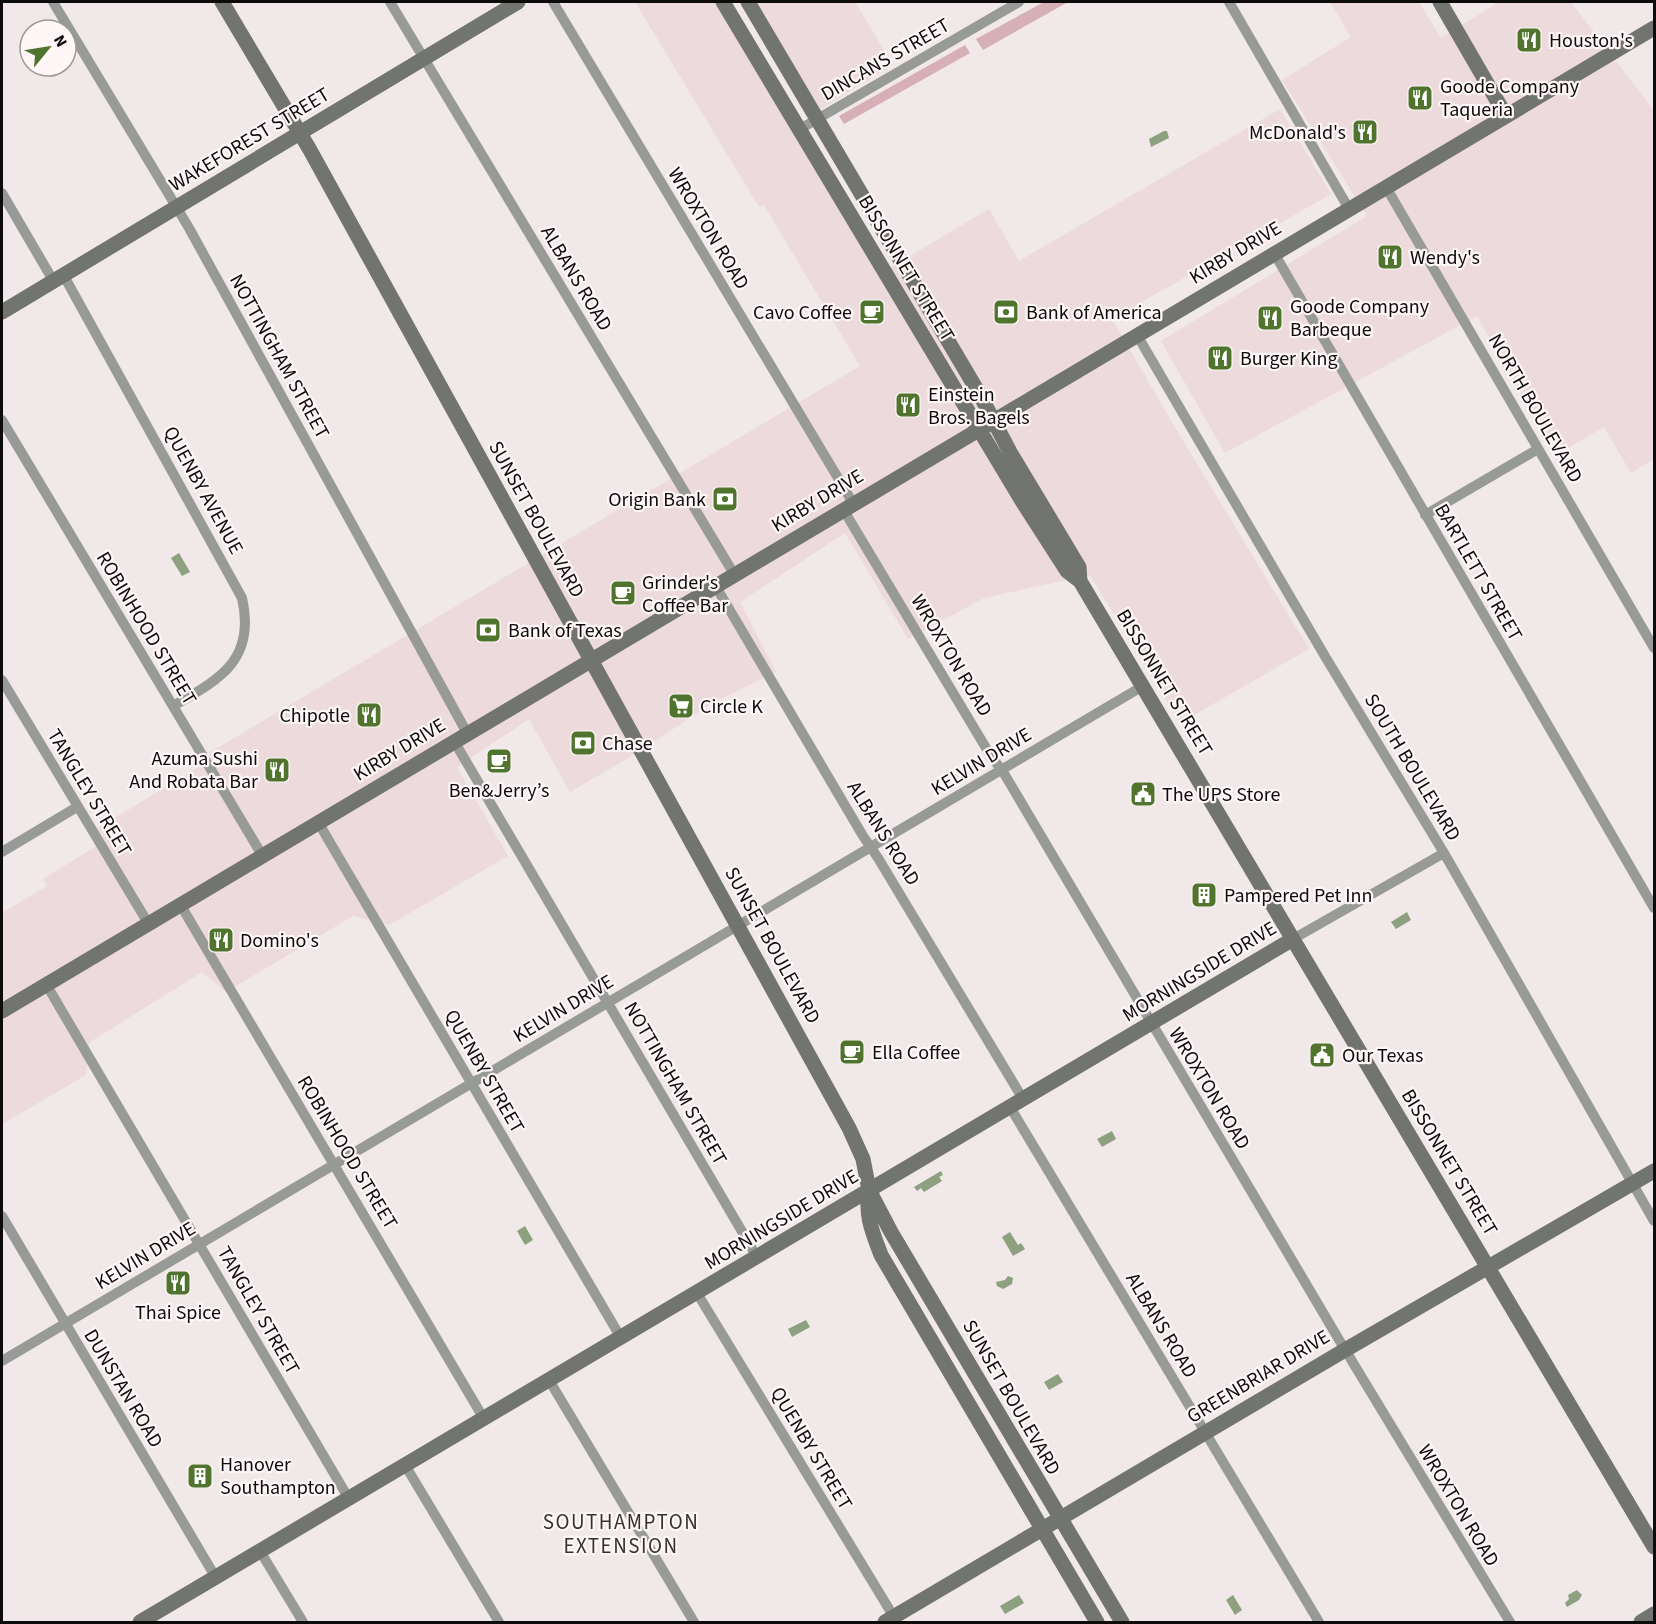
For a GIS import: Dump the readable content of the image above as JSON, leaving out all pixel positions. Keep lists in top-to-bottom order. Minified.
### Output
{"streets":{"main road":["WAKEFOREST STREET","KIRBY DRIVE","BISSONNET STREET","SUNSET BOULEVARD","MORNINGSIDE DRIVE","GREENBRIAR DRIVE"],"street":["DINCANS STREET","WROXTON ROAD","ALBANS ROAD","NOTTINGHAM STREET","NORTH BOULEVARD","QUENBY AVENUE","BARTLETT STREET","ROBINHOOD STREET","KELVIN DRIVE","SOUTH BOULEVARD","TANGLEY STREET","QUENBY STREET","DUNSTAN ROAD"]},"crossings":[["DINCANS STREET","BISSONNET STREET"],["WAKEFOREST STREET","ALBANS ROAD"],["WAKEFOREST STREET","NOTTINGHAM STREET"],["WAKEFOREST STREET","QUENBY AVENUE"],["WAKEFOREST STREET","SUNSET BOULEVARD"],["WROXTON ROAD","KIRBY DRIVE"],["WROXTON ROAD","KELVIN DRIVE"],["WROXTON ROAD","MORNINGSIDE DRIVE"],["WROXTON ROAD","GREENBRIAR DRIVE"],["KIRBY DRIVE","BISSONNET STREET"],["KIRBY DRIVE","ALBANS ROAD"],["KIRBY DRIVE","NOTTINGHAM STREET"],["KIRBY DRIVE","NORTH BOULEVARD"],["KIRBY DRIVE","SUNSET BOULEVARD"],["KIRBY DRIVE","BARTLETT STREET"],["KIRBY DRIVE","ROBINHOOD STREET"],["KIRBY DRIVE","SOUTH BOULEVARD"],["KIRBY DRIVE","TANGLEY STREET"],["KIRBY DRIVE","QUENBY STREET"],["BISSONNET STREET","KELVIN DRIVE"],["BISSONNET STREET","MORNINGSIDE DRIVE"],["BISSONNET STREET","GREENBRIAR DRIVE"],["ALBANS ROAD","KELVIN DRIVE"],["ALBANS ROAD","MORNINGSIDE DRIVE"],["ALBANS ROAD","GREENBRIAR DRIVE"],["NOTTINGHAM STREET","KELVIN DRIVE"],["NOTTINGHAM STREET","MORNINGSIDE DRIVE"],["QUENBY AVENUE","ROBINHOOD STREET"],["SUNSET BOULEVARD","KELVIN DRIVE"],["SUNSET BOULEVARD","MORNINGSIDE DRIVE"],["SUNSET BOULEVARD","GREENBRIAR DRIVE"],["ROBINHOOD STREET","KELVIN DRIVE"],["ROBINHOOD STREET","MORNINGSIDE DRIVE"],["KELVIN DRIVE","TANGLEY STREET"],["KELVIN DRIVE","QUENBY STREET"],["KELVIN DRIVE","DUNSTAN ROAD"],["SOUTH BOULEVARD","MORNINGSIDE DRIVE"],["SOUTH BOULEVARD","GREENBRIAR DRIVE"],["TANGLEY STREET","MORNINGSIDE DRIVE"],["MORNINGSIDE DRIVE","QUENBY STREET"],["MORNINGSIDE DRIVE","DUNSTAN ROAD"],["QUENBY STREET","GREENBRIAR DRIVE"]],"districts":["SOUTHAMPTON EXTENSION"],"places":{"restaurant":["Houston's","Goode Company Taqueria","McDonald's","Wendy's","Goode Company Barbeque","Burger King","Einstein Bros. Bagels","Chipotle","Azuma Sushi And Robata Bar","Domino's","Thai Spice"],"cafe":["Cavo Coffee","Grinder's Coffee Bar","Ben&Jerry’s","Ella Coffee"],"bank":["Bank of America","Origin Bank","Bank of Texas","Chase"],"supermarket":["Circle K"],"public building":["The UPS Store","Our Texas"],"building":["Pampered Pet Inn","Hanover Southampton"]},"north":"top right"}
